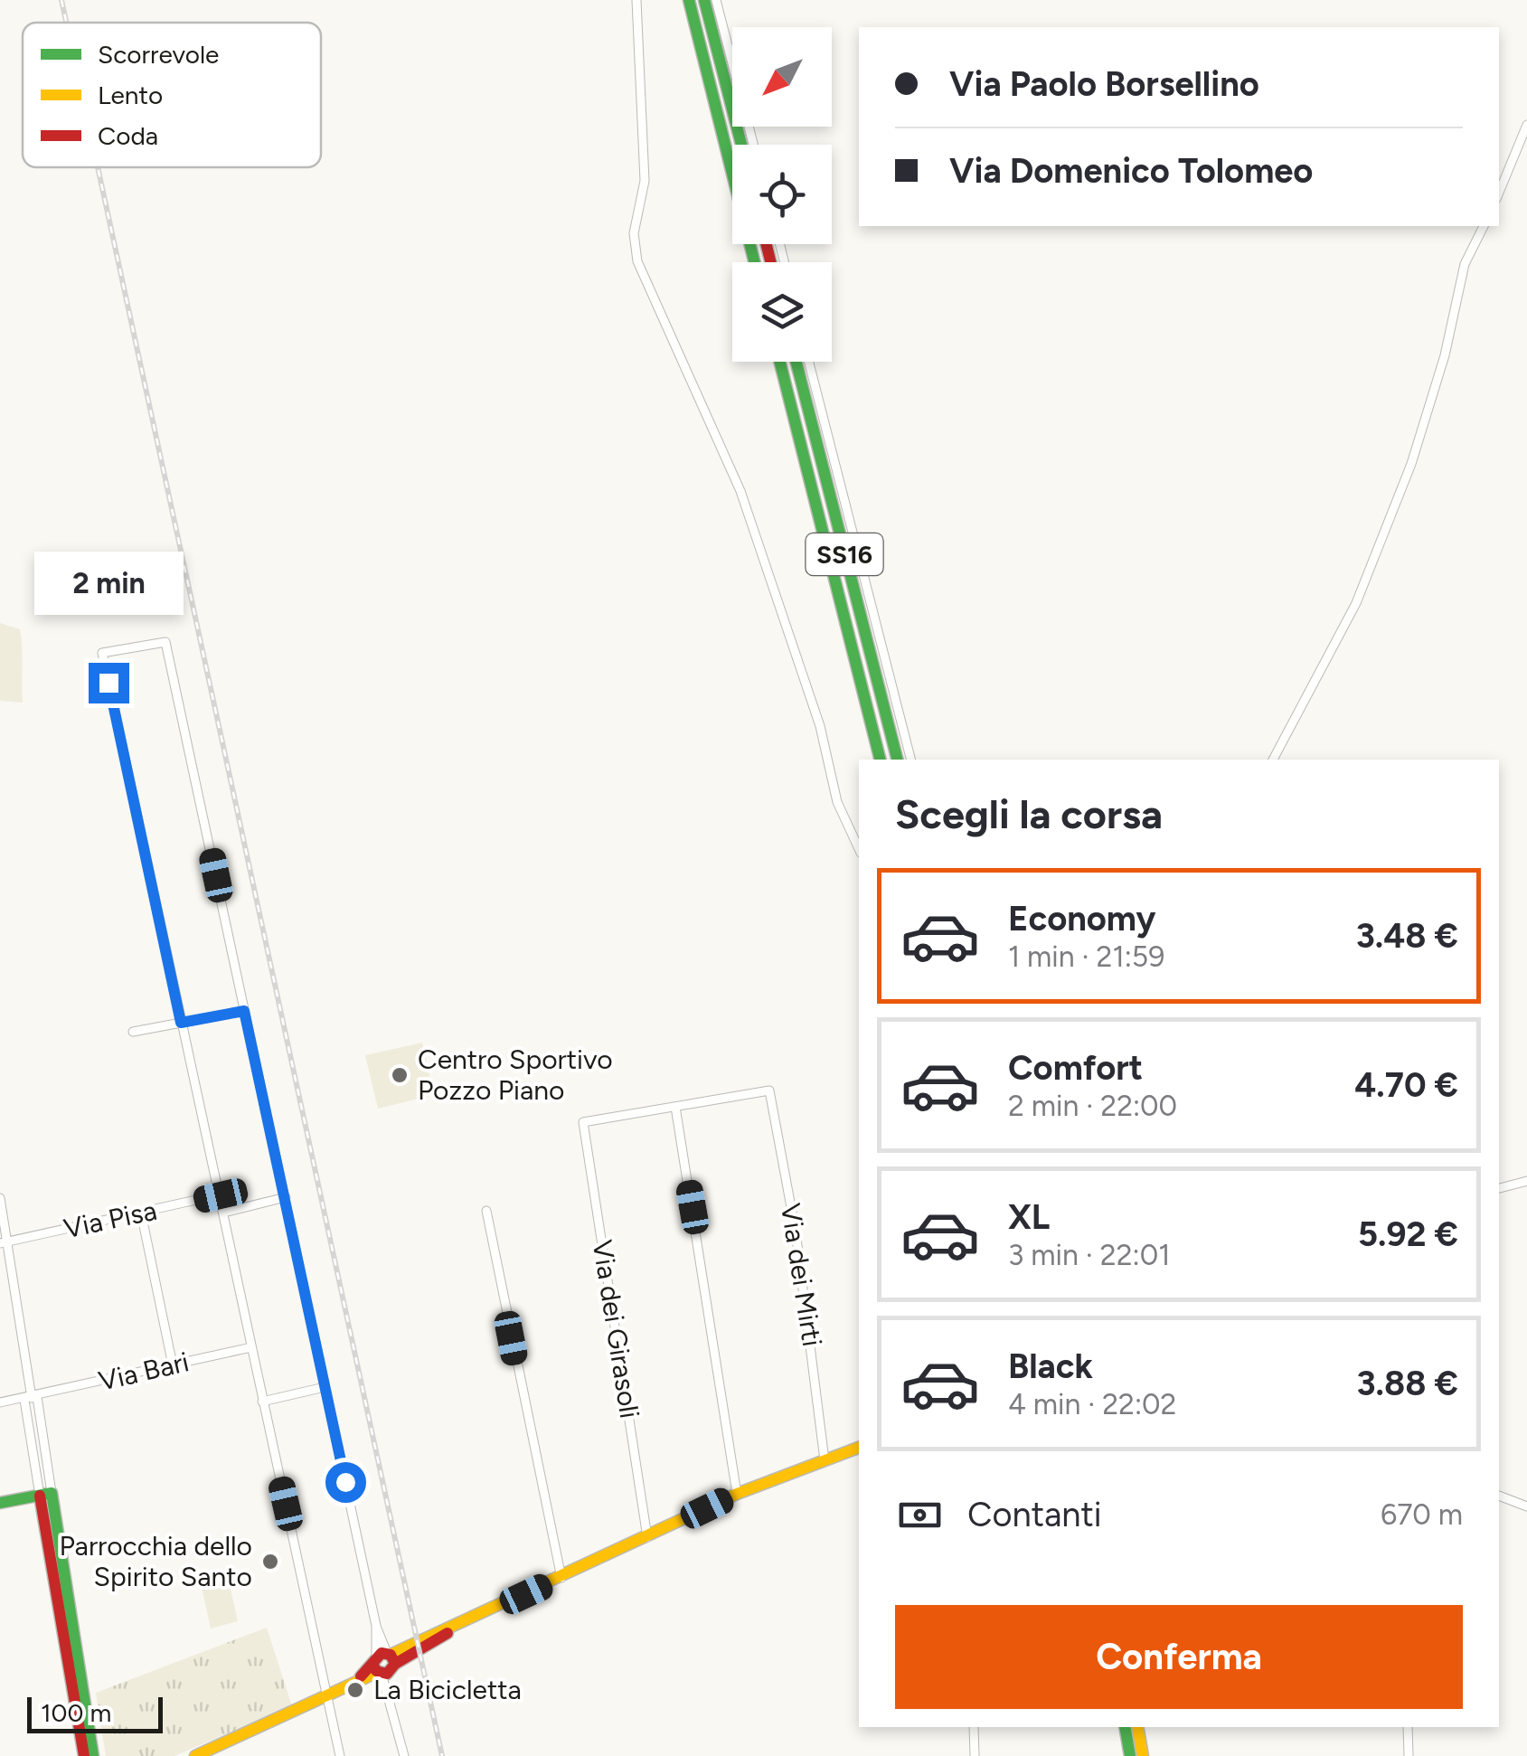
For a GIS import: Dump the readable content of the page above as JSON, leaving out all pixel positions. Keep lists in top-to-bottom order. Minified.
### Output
{"streets":{"main road":["SS16"],"street":["Via Pisa","Via dei Mirti","Via dei Girasoli","Via Bari"]},"crossings":[["Via dei Mirti","Via dei Girasoli"]],"places":["Centro Sportivo Pozzo Piano","Parrocchia dello Spirito Santo","La Bicicletta"],"legend":["Scorrevole","Lento","Coda"],"scale_bar":"100 m","north":"bottom left","page":{"banner":["Via Paolo Borsellino","Via Domenico Tolomeo"],"bubble":"2 min","heading":"Scegli la corsa","list":[{"name":"Economy","note":"1 min · 21:59","value":"3.48 €"},{"name":"Comfort","note":"2 min · 22:00","value":"4.70 €"},{"name":"XL","note":"3 min · 22:01","value":"5.92 €"},{"name":"Black","note":"4 min · 22:02","value":"3.88 €"}],"pay":["Contanti","670 m"],"buttons":"Conferma","scale":"100 m"}}
